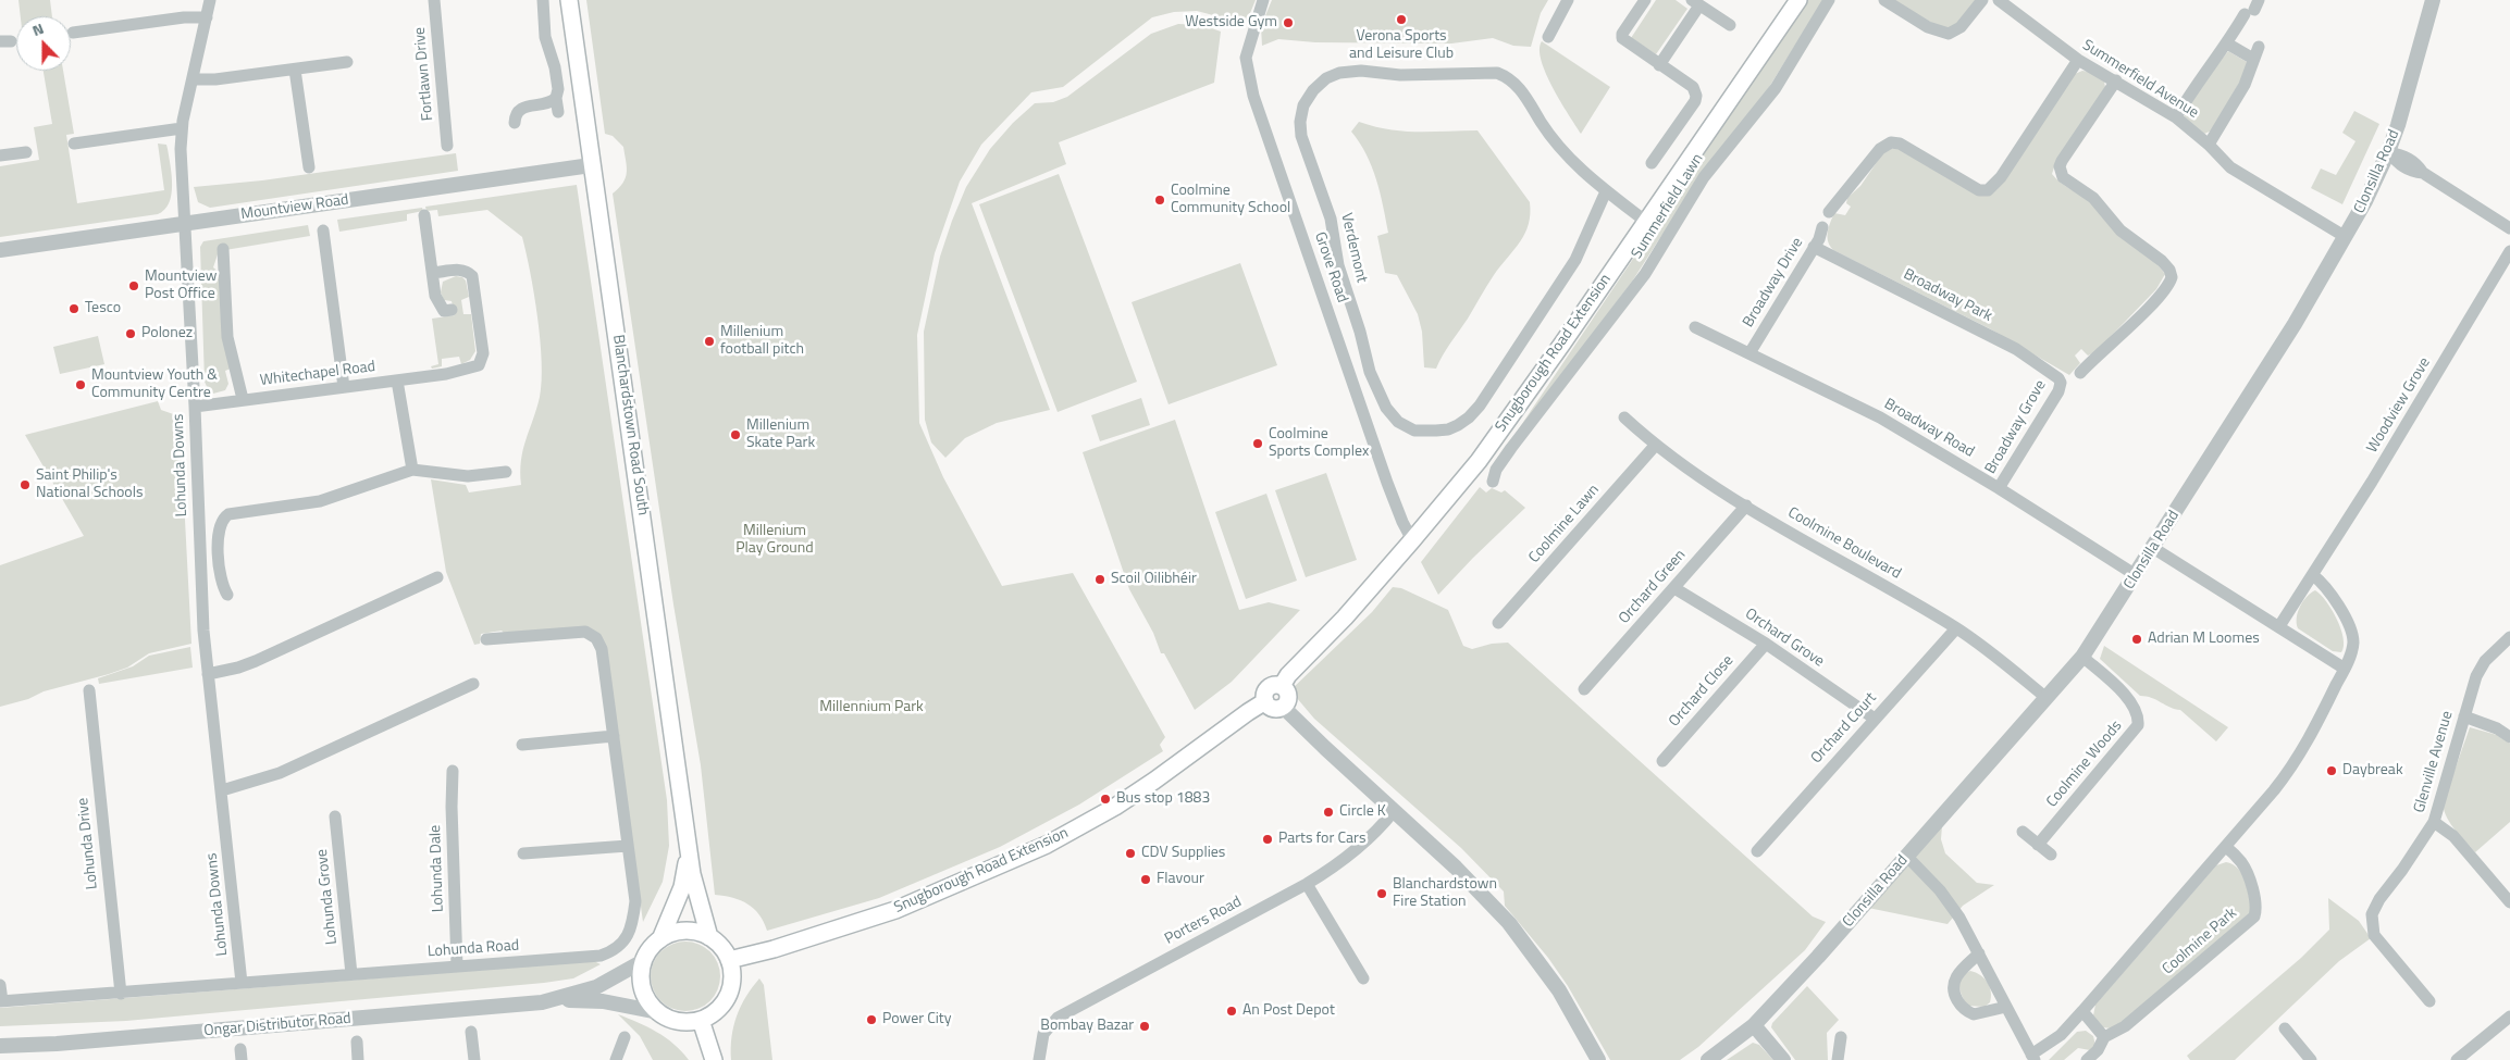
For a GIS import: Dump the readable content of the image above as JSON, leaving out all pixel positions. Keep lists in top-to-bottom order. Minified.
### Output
{"streets":{"main road":["Snugborough Road Extension","Blanchardstown Road South"],"street":["Fortlawn Drive","Summerfield Avenue","Clonsilla Road","Summerfield Lawn","Mountview Road","Verdemont","Grove Road","Broadway Drive","Broadway Park","Whitechapel Road","Woodview Grove","Broadway Grove","Broadway Road","Lohunda Downs","Coolmine Lawn","Coolmine Boulevard","Orchard Green","Orchard Grove","Orchard Close","Orchard Court","Glenville Avenue","Coolmine Woods","Lohunda Drive","Lohunda Dale","Lohunda Grove","Porters Road","Coolmine Park","Lohunda Road","Ongar Distributor Road"]},"crossings":[["Summerfield Avenue","Clonsilla Road"],["Clonsilla Road","Broadway Road"],["Clonsilla Road","Coolmine Boulevard"],["Clonsilla Road","Coolmine Woods"],["Mountview Road","Blanchardstown Road South"],["Mountview Road","Lohunda Downs"],["Verdemont","Snugborough Road Extension"],["Grove Road","Snugborough Road Extension"],["Broadway Drive","Broadway Park"],["Broadway Drive","Broadway Road"],["Broadway Park","Broadway Grove"],["Snugborough Road Extension","Blanchardstown Road South"],["Snugborough Road Extension","Ongar Distributor Road"],["Whitechapel Road","Lohunda Downs"],["Blanchardstown Road South","Ongar Distributor Road"],["Broadway Grove","Broadway Road"],["Lohunda Downs","Lohunda Road"],["Coolmine Lawn","Coolmine Boulevard"],["Coolmine Boulevard","Orchard Green"],["Coolmine Boulevard","Orchard Court"],["Orchard Green","Orchard Grove"],["Orchard Grove","Orchard Close"],["Orchard Grove","Orchard Court"],["Lohunda Drive","Lohunda Road"],["Lohunda Dale","Lohunda Road"],["Lohunda Grove","Lohunda Road"]],"parks":["Millenium Play Ground","Millennium Park"],"places":["Verona Sports and Leisure Club","Westside Gym","Coolmine Community School","Mountview Post Office","Tesco","Polonez","Millenium football pitch","Mountview Youth & Community Centre","Millenium Skate Park","Coolmine Sports Complex","Saint Philip's National Schools","Scoil Oilibhéir","Adrian M Loomes","Daybreak","Bus stop 1883","Circle K","Parts for Cars","CDV Supplies","Flavour","Blanchardstown Fire Station","An Post Depot","Power City","Bombay Bazar"],"north":"top"}
